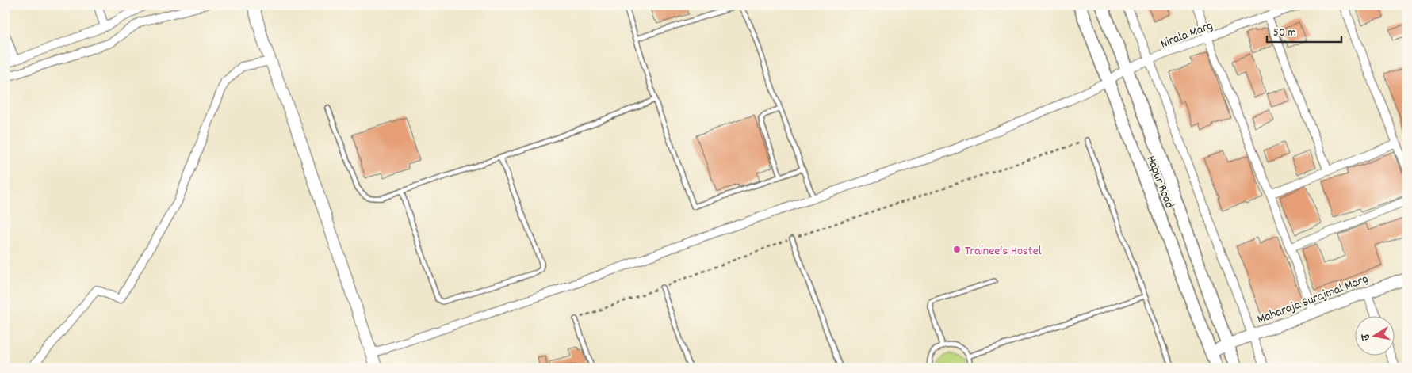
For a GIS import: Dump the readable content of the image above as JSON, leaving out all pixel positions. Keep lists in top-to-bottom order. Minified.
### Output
{"streets":{"main road":["Hapur Road"],"street":["Nirala Marg","Maharaja Surajmal Marg"]},"crossings":[["Nirala Marg","Hapur Road"],["Hapur Road","Maharaja Surajmal Marg"]],"places":["Trainee's Hostel"],"scale_bar":"50 m","north":"left"}
